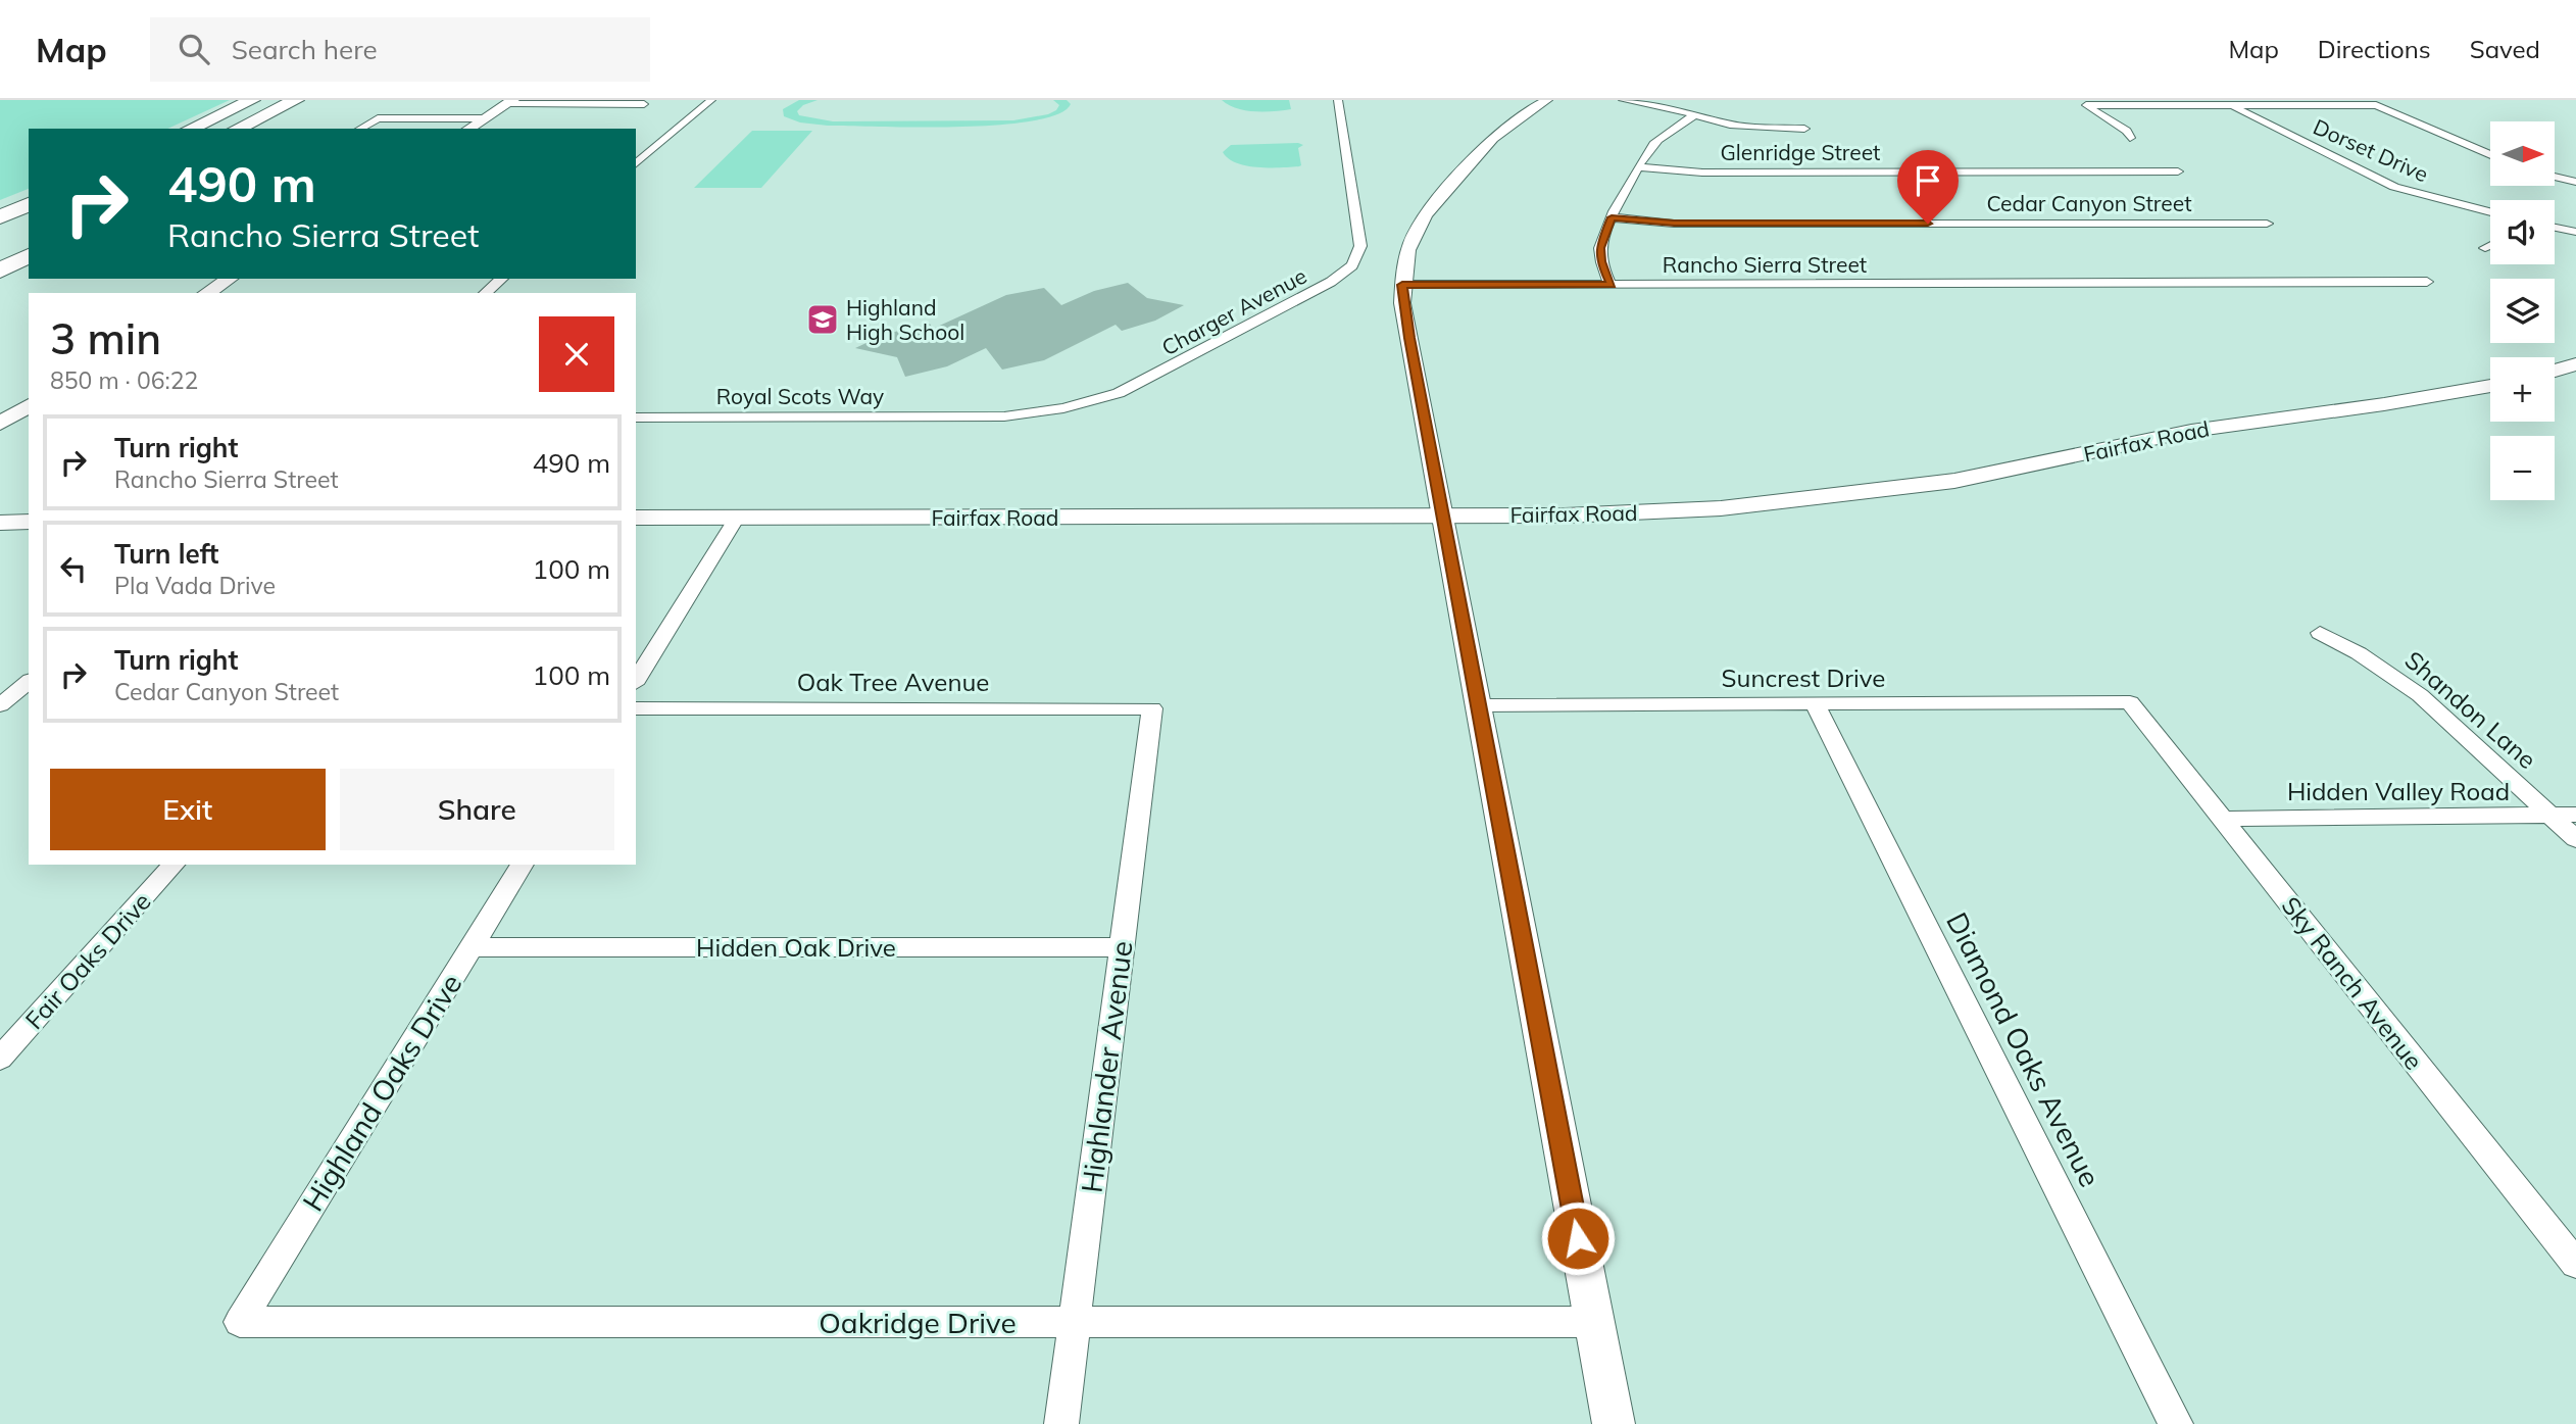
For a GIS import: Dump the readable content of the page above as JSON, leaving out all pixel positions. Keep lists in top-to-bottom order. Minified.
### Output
{"streets":{"main road":["Fairfax Road"],"street":["Dorset Drive","Glenridge Street","Cedar Canyon Street","Rancho Sierra Street","Charger Avenue","Royal Scots Way","Suncrest Drive","Oak Tree Avenue","Shandon Lane","Hidden Valley Road","Hidden Oak Drive","Fair Oaks Drive","Sky Ranch Avenue","Diamond Oaks Avenue","Highlander Avenue","Highland Oaks Drive","Oakridge Drive"]},"crossings":[["Charger Avenue","Royal Scots Way"],["Suncrest Drive","Sky Ranch Avenue"],["Suncrest Drive","Diamond Oaks Avenue"],["Oak Tree Avenue","Highlander Avenue"],["Shandon Lane","Hidden Valley Road"],["Hidden Valley Road","Sky Ranch Avenue"],["Hidden Oak Drive","Highlander Avenue"],["Hidden Oak Drive","Highland Oaks Drive"],["Highlander Avenue","Oakridge Drive"],["Highland Oaks Drive","Oakridge Drive"]],"places":{"school or university":["Highland High School"]},"north":"right","page":{"header":"Map","search":"Search here","nav":["Map","Directions","Saved"],"map_buttons":["+","−"],"turn":["490 m","Rancho Sierra Street"],"heading":["3 min","850 m · 06:22"],"list":[{"name":"Turn right","note":"Rancho Sierra Street","value":"490 m"},{"name":"Turn left","note":"Pla Vada Drive","value":"100 m"},{"name":"Turn right","note":"Cedar Canyon Street","value":"100 m"}],"buttons":["Exit","Share"]}}
